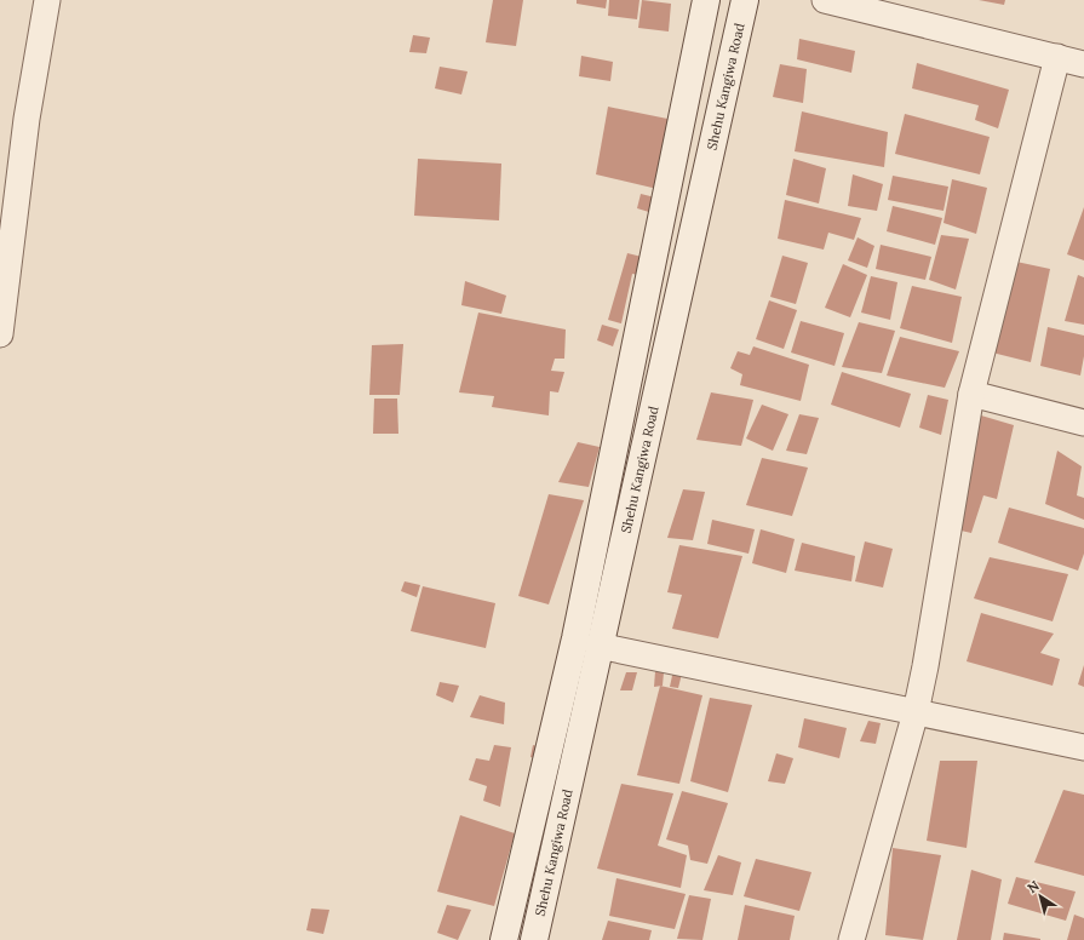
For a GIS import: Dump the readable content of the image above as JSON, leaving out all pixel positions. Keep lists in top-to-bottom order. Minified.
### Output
{"streets":{"main road":["Shehu Kangiwa Road"]},"north":"top left"}
